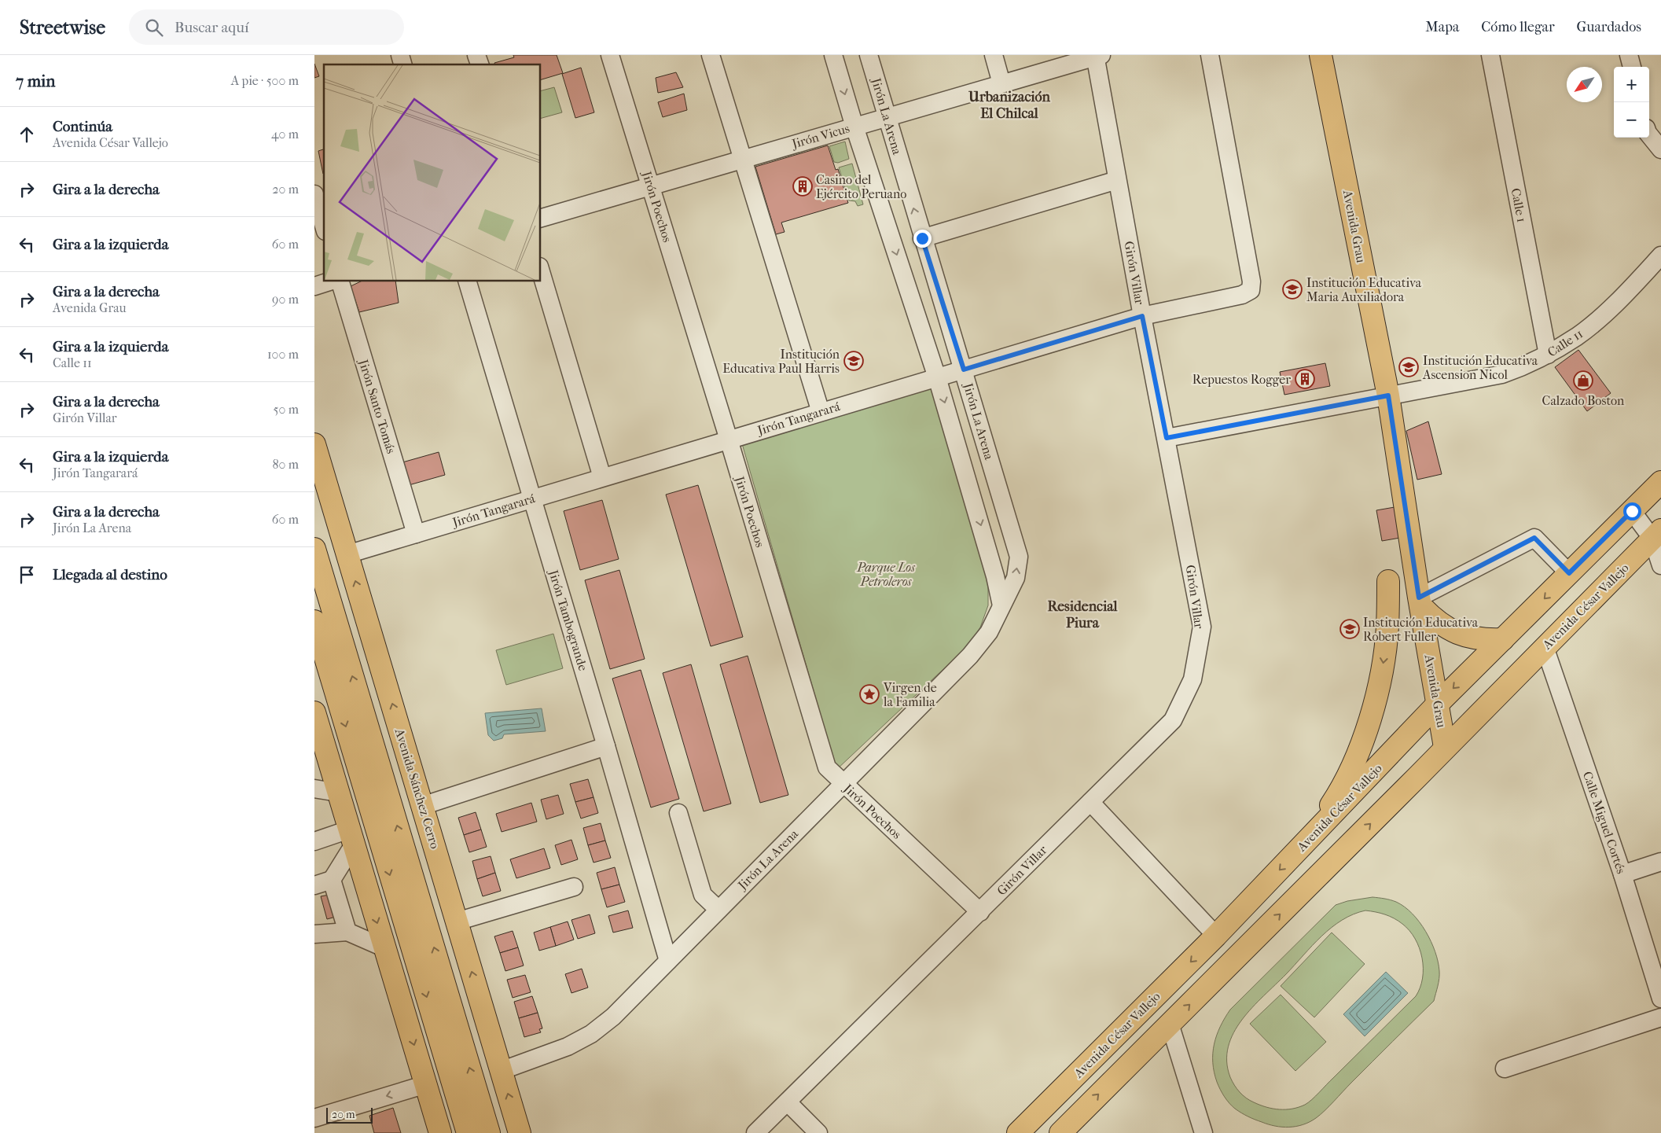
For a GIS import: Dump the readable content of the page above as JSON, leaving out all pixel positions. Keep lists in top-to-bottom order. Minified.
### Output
{"streets":{"main road":["Avenida Grau","Avenida César Vallejo","Avenida Sánchez Cerro"],"street":["Jirón La Arena","Jirón Vicus","Calle 1","Jirón Poechos","Girón Villar","Calle 11","Jirón Santo Tomás","Jirón Tangarará","Jirón Tambogrande","Calle Miguel Cortés"]},"crossings":[["Jirón La Arena","Jirón Vicus"],["Jirón La Arena","Jirón Poechos"],["Jirón La Arena","Jirón Tangarará"],["Jirón La Arena","Jirón Tambogrande"],["Jirón La Arena","Avenida Sánchez Cerro"],["Jirón Vicus","Jirón Poechos"],["Jirón Vicus","Girón Villar"],["Calle 1","Calle 11"],["Jirón Poechos","Girón Villar"],["Jirón Poechos","Jirón Tangarará"],["Avenida Grau","Calle 11"],["Avenida Grau","Avenida César Vallejo"],["Girón Villar","Calle 11"],["Girón Villar","Jirón Tangarará"],["Jirón Santo Tomás","Jirón Tangarará"],["Jirón Tangarará","Jirón Tambogrande"],["Jirón Tangarará","Avenida Sánchez Cerro"],["Avenida César Vallejo","Calle Miguel Cortés"]],"districts":["Urbanización El Chilcal","Residencial Piura"],"parks":["Parque Los Petroleros"],"places":{"building":["Casino del Ejército Peruano","Repuestos Rogger"],"school or university":["Institución Educativa Maria Auxiliadora","Institución Educativa Paul Harris","Institución Educativa Ascension Nicol","Institución Educativa Robert Fuller"],"shop":["Calzado Boston"],"place":["Virgen de la Familia"]},"scale_bar":"20 m","north":"bottom left","page":{"header":"Streetwise","search":"Buscar aquí","nav":["Mapa","Cómo llegar","Guardados"],"heading":["7 min","A pie · 500 m"],"map_buttons":["+","−"],"list":[["Continúa","Avenida César Vallejo","40 m"],["Gira a la derecha","20 m"],["Gira a la izquierda","60 m"],["Gira a la derecha","Avenida Grau","90 m"],["Gira a la izquierda","Calle 11","100 m"],["Gira a la derecha","Girón Villar","50 m"],["Gira a la izquierda","Jirón Tangarará","80 m"],["Gira a la derecha","Jirón La Arena","60 m"],"Llegada al destino"],"scale":"20 m"}}
